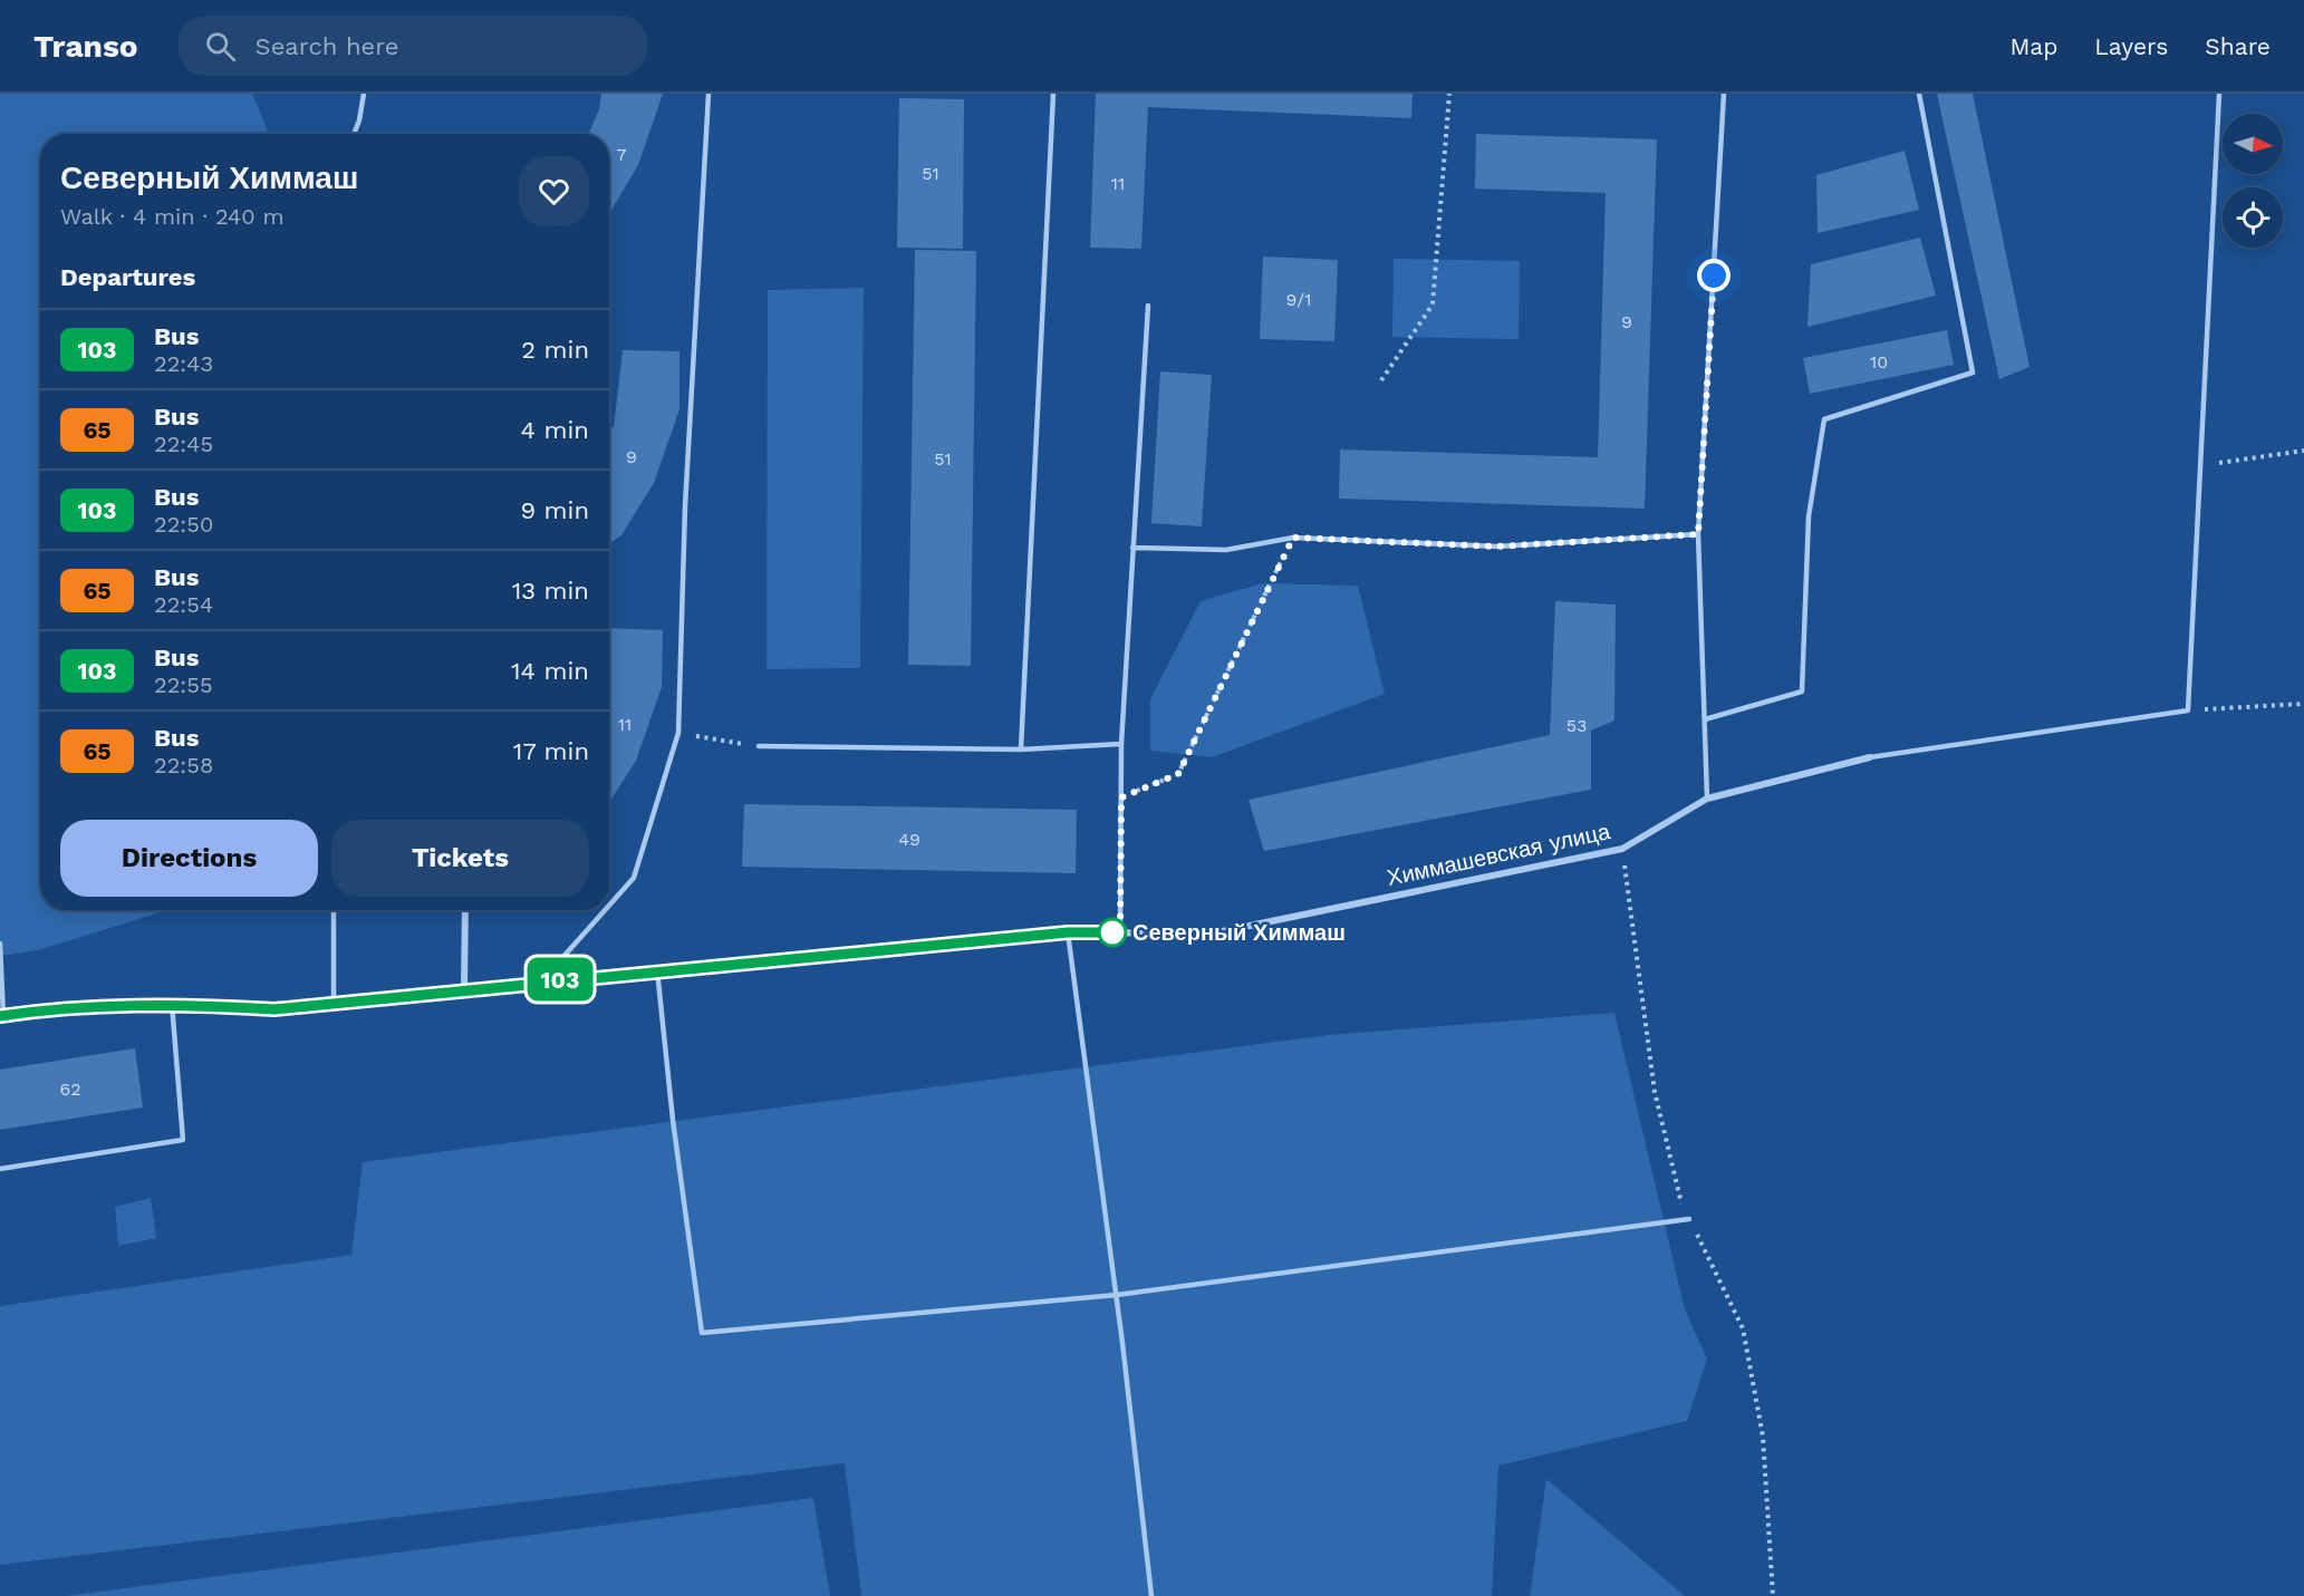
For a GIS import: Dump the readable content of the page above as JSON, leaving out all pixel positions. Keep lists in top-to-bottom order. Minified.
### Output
{"streets":{"street":["Химмашевская улица"]},"places":["Северный Химмаш"],"lines":["bus line 103"],"house_numbers":["7","51","11","9/1","9","10","9","51","11","53","49","62"],"north":"right","page":{"header":"Transo","search":"Search here","nav":["Map","Layers","Share"],"on_map":"103","heading":[["Северный Химмаш","Walk · 4 min · 240 m"],"Departures"],"list":[{"mark":"103","name":"Bus","note":"22:43","value":"2 min"},{"mark":"65","name":"Bus","note":"22:45","value":"4 min"},{"mark":"103","name":"Bus","note":"22:50","value":"9 min"},{"mark":"65","name":"Bus","note":"22:54","value":"13 min"},{"mark":"103","name":"Bus","note":"22:55","value":"14 min"},{"mark":"65","name":"Bus","note":"22:58","value":"17 min"}],"buttons":["Directions","Tickets"]}}
